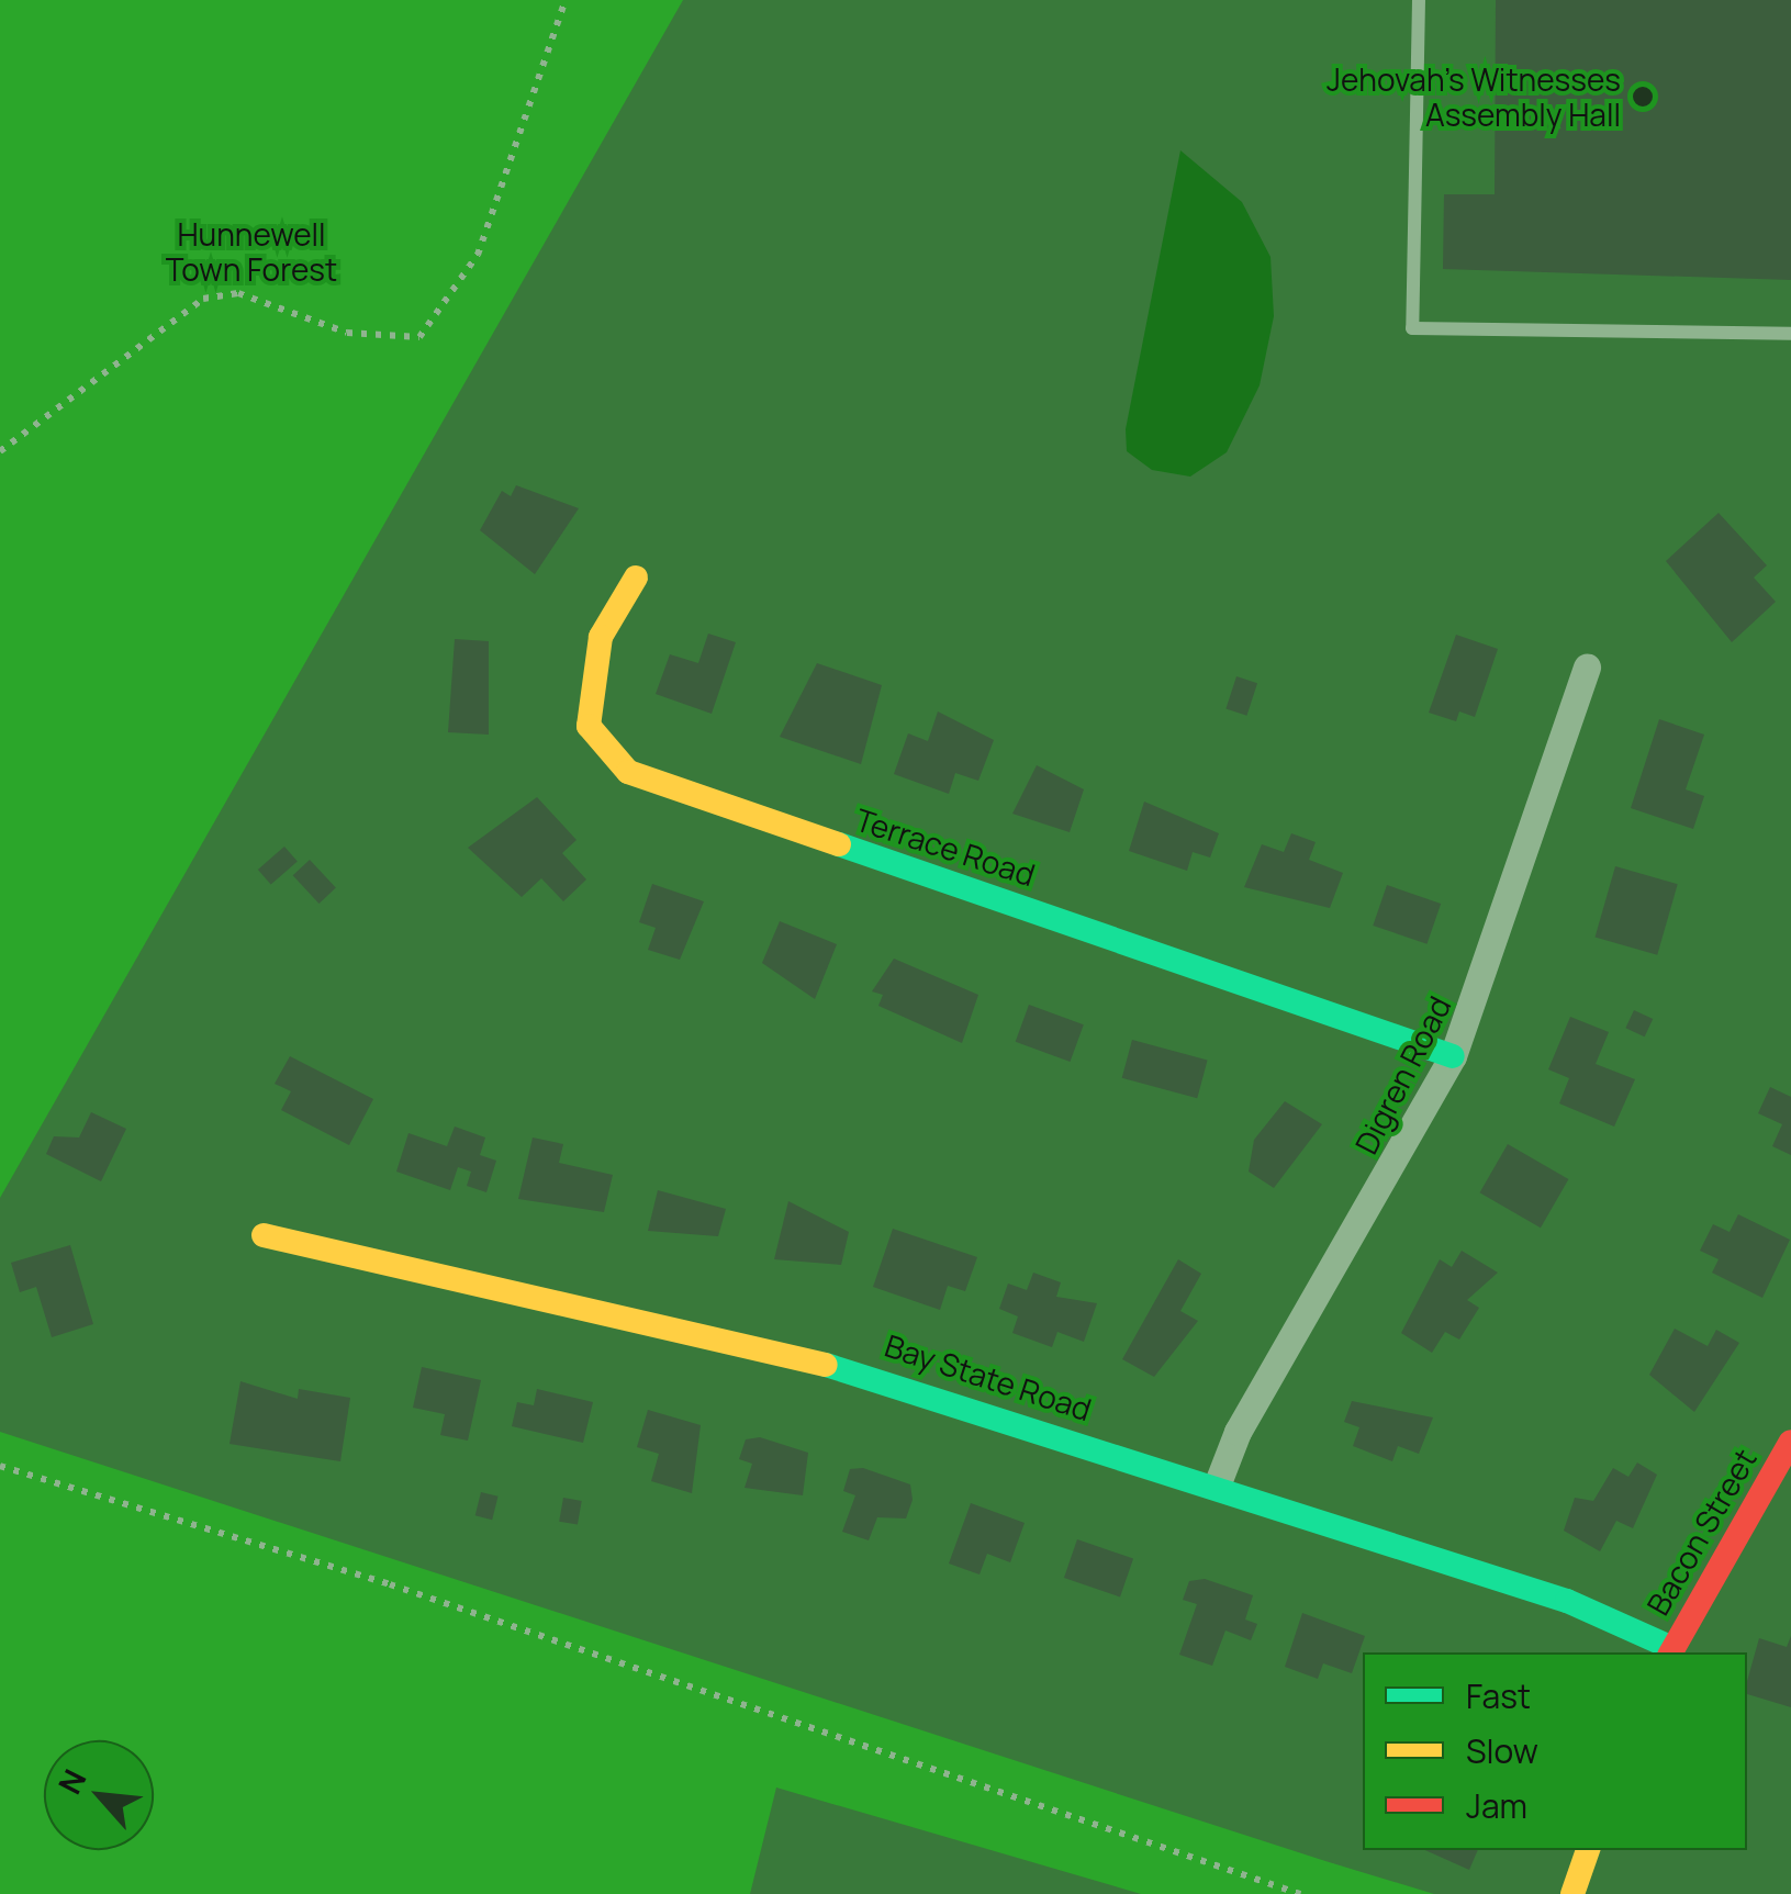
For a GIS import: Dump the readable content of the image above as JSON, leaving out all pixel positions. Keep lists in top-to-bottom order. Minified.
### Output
{"streets":{"street":["Terrace Road","Digren Road","Bay State Road","Bacon Street"]},"crossings":[["Terrace Road","Digren Road"],["Digren Road","Bay State Road"],["Bay State Road","Bacon Street"]],"parks":["Hunnewell Town Forest"],"places":["Jehovah's Witnesses Assembly Hall"],"legend":["Fast","Slow","Jam"],"north":"top left"}
